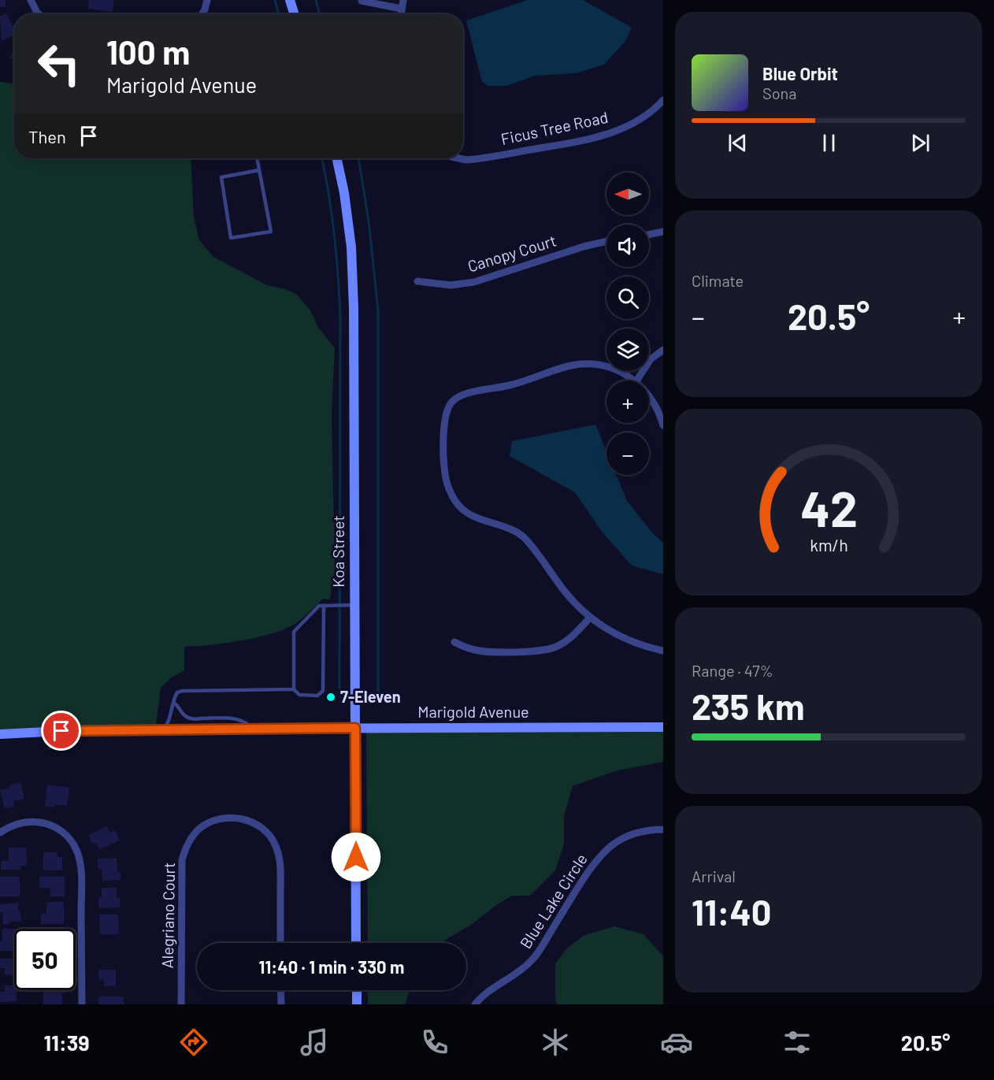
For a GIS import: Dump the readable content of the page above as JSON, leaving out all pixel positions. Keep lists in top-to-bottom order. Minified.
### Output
{"streets":{"main road":["Koa Street","Marigold Avenue"],"street":["Ficus Tree Road","Canopy Court","Blue Lake Circle","Alegriano Court"]},"crossings":[["Koa Street","Marigold Avenue"]],"places":["7-Eleven"],"north":"left","page":{"turn":["100 m","Marigold Avenue"],"song":["Blue Orbit","Sona"],"then":"Then","map_buttons":["+","−"],"tile":["Climate",["Range · 47%","235 km"],["Arrival","11:40"]],"heat":["−","20.5°","+"],"limit":"50","trip":"11:40 · 1 min · 330 m","tabs":["11:39","20.5°"],"gauge":["42","km/h"]}}
